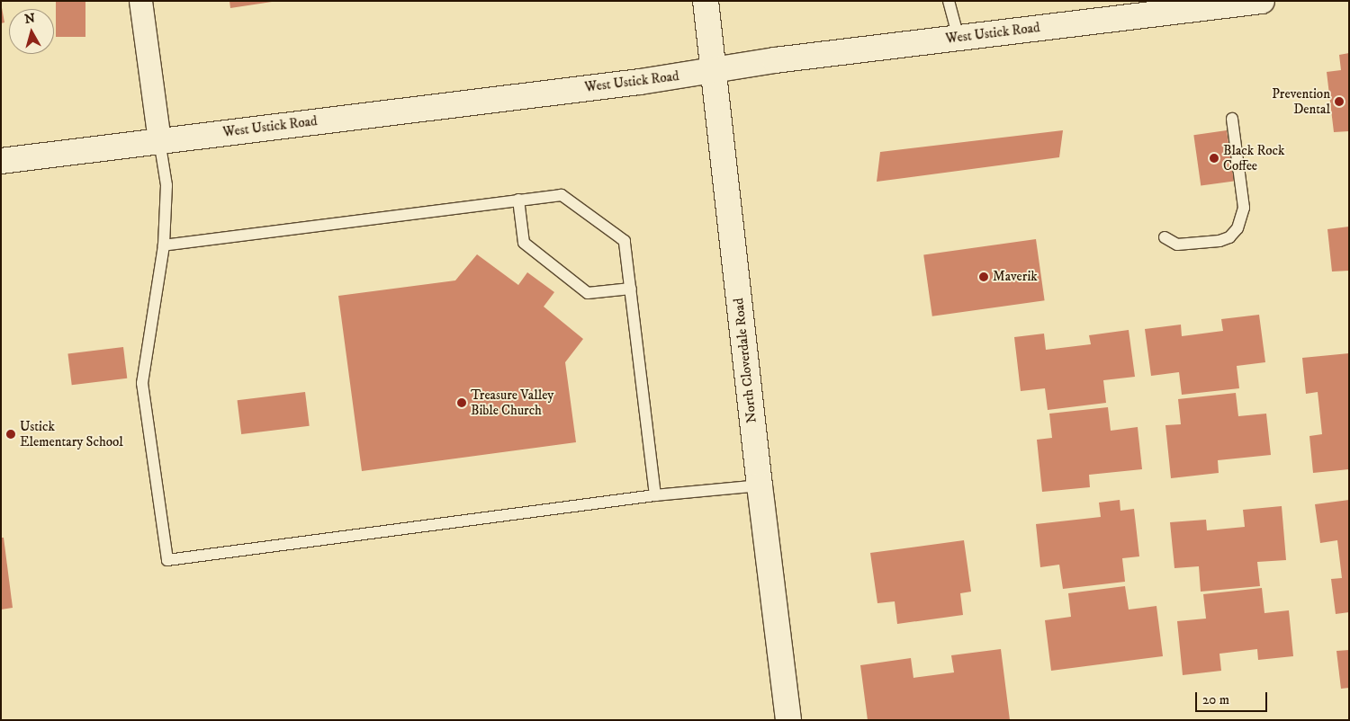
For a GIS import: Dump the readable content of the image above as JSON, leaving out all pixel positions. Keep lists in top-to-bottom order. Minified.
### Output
{"streets":{"main road":["West Ustick Road","North Cloverdale Road"]},"crossings":[["West Ustick Road","North Cloverdale Road"]],"places":["Prevention Dental","Black Rock Coffee","Maverik","Treasure Valley Bible Church","Ustick Elementary School"],"scale_bar":"20 m","north":"top"}
